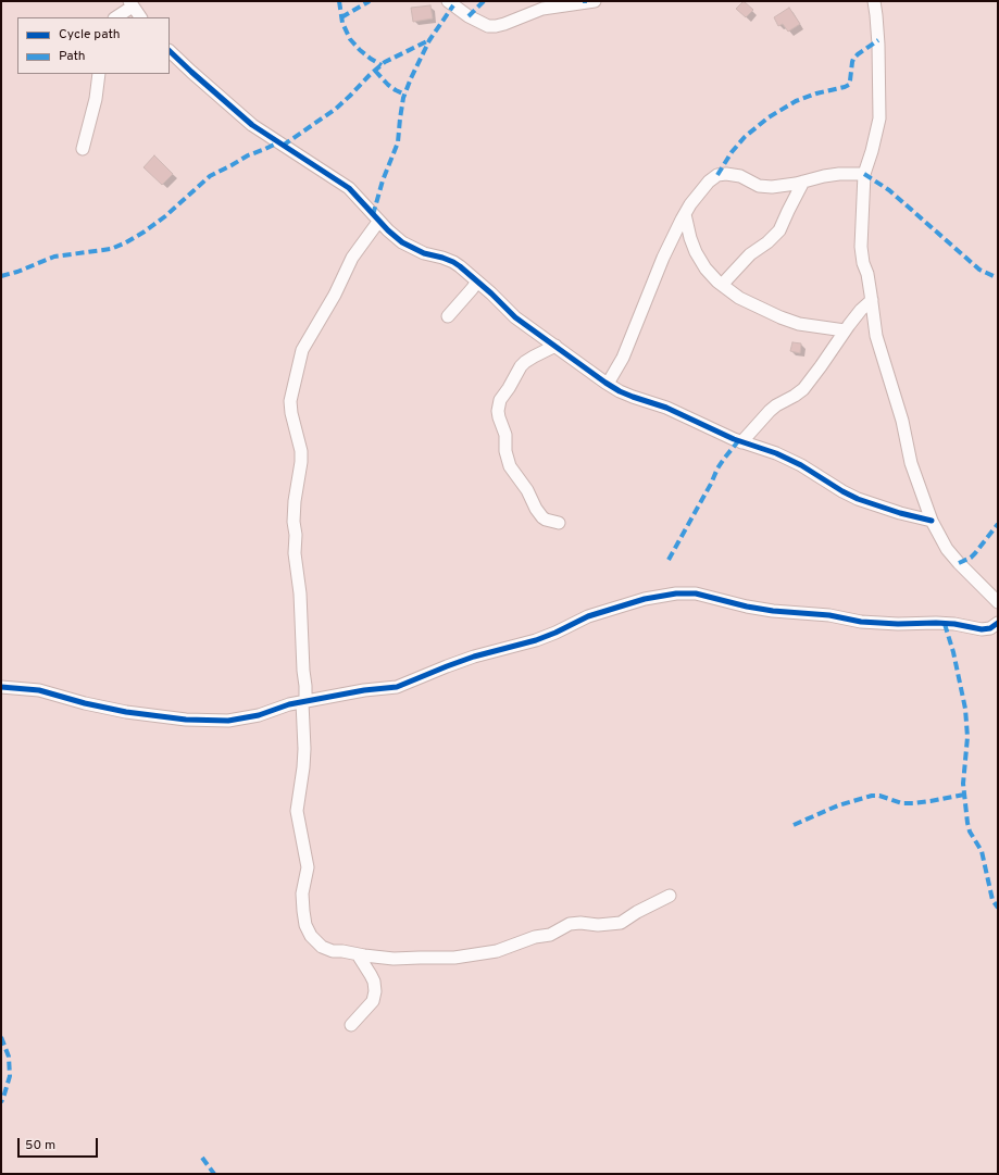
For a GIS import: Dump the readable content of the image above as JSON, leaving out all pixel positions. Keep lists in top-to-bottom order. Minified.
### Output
{"legend":["Cycle path","Path"],"scale_bar":"50 m"}
